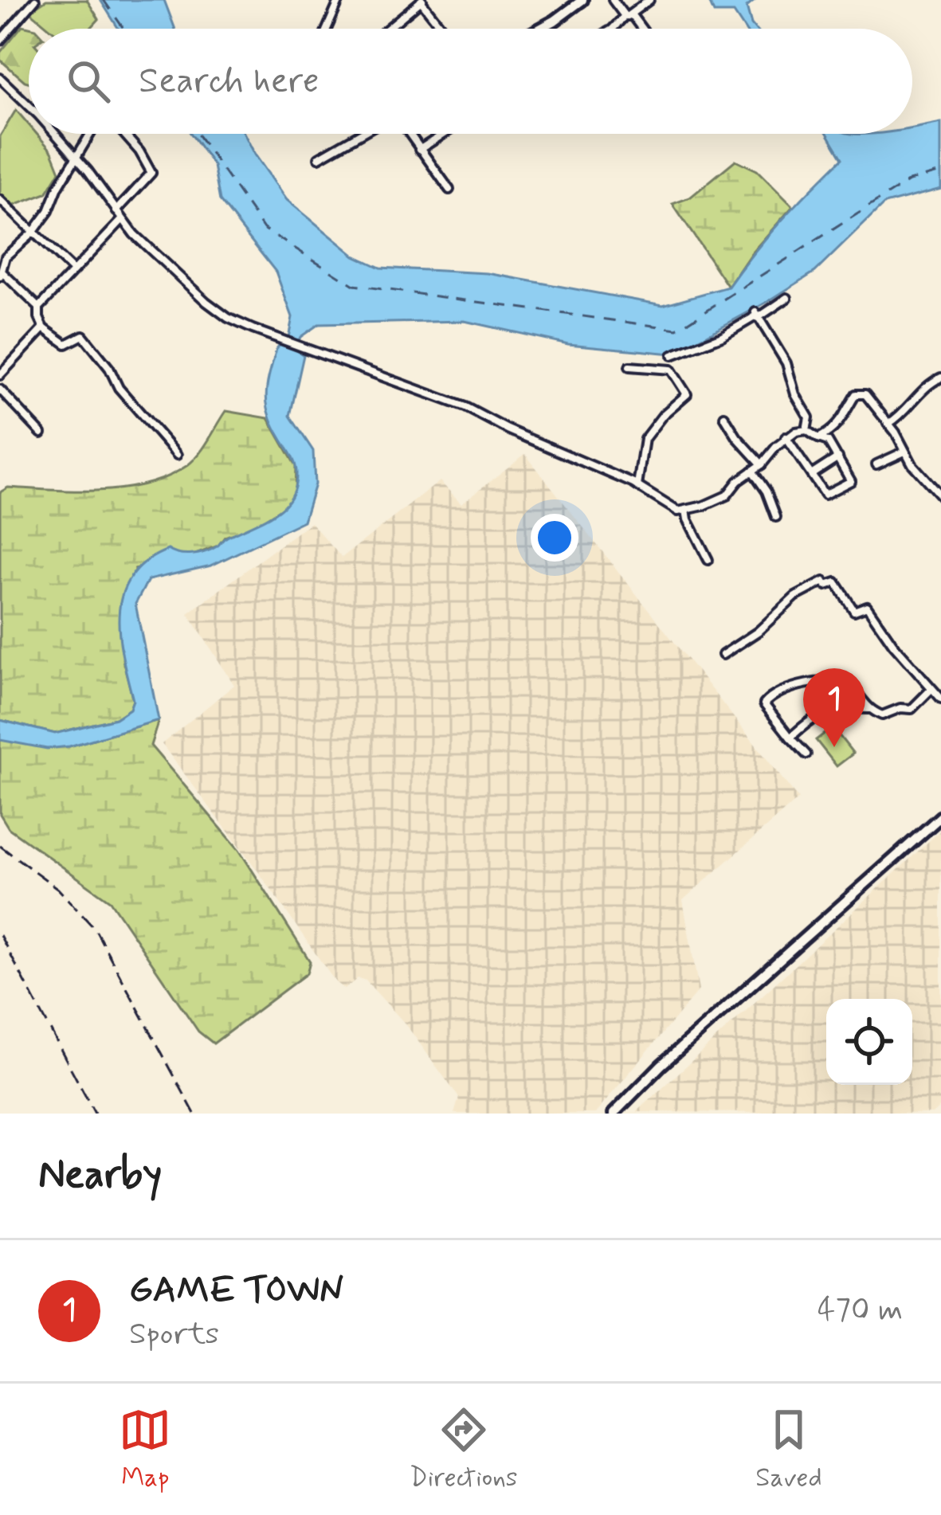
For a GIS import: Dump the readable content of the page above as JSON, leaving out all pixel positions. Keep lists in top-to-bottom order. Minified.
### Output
{"page":{"search":"Search here","pins":"1","heading":"Nearby","list":[{"mark":"1","name":"GAME TOWN","note":"Sports","value":"470 m"}],"nav":["Map","Directions","Saved"]}}
